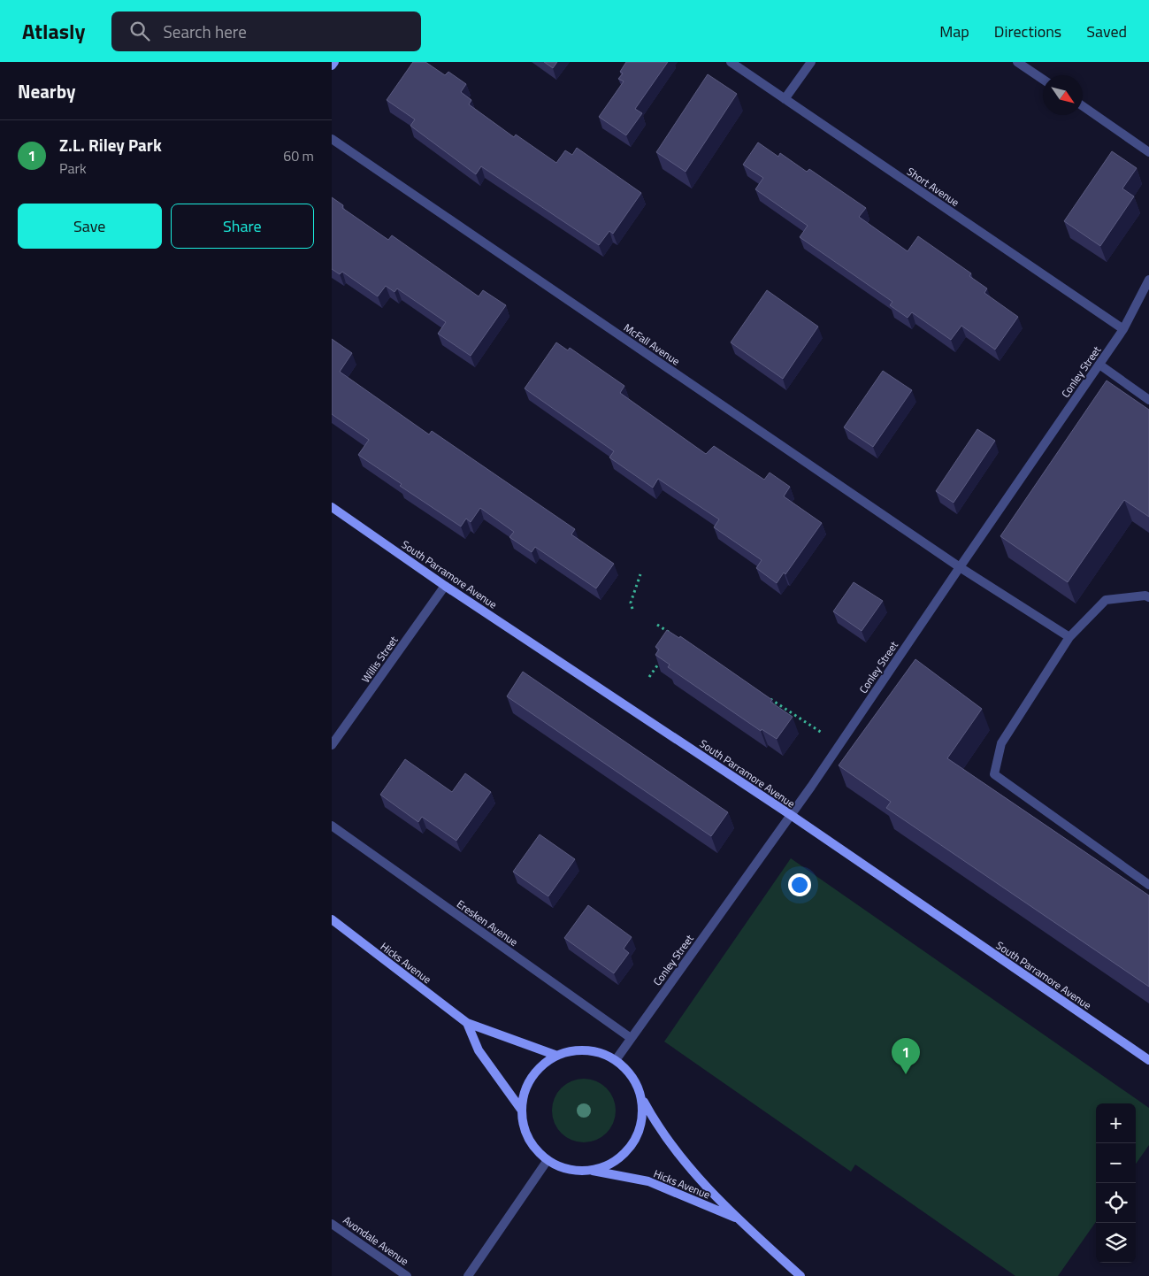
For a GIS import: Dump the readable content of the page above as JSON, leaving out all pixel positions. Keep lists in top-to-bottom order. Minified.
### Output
{"streets":{"street":["Short Avenue","McFall Avenue","Conley Street","South Parramore Avenue","Willis Street","Eresken Avenue","Hicks Avenue","Avondale Avenue"]},"crossings":[["Short Avenue","Conley Street"],["McFall Avenue","Conley Street"],["Conley Street","South Parramore Avenue"],["Conley Street","Eresken Avenue"],["Conley Street","Hicks Avenue"],["South Parramore Avenue","Willis Street"]],"north":"bottom right","page":{"header":"Atlasly","search":"Search here","nav":["Map","Directions","Saved"],"heading":"Nearby","list":[{"mark":"1","name":"Z.L. Riley Park","note":"Park","value":"60 m"}],"buttons":["Save","Share"],"pins":"1","map_buttons":["+","−"]}}
